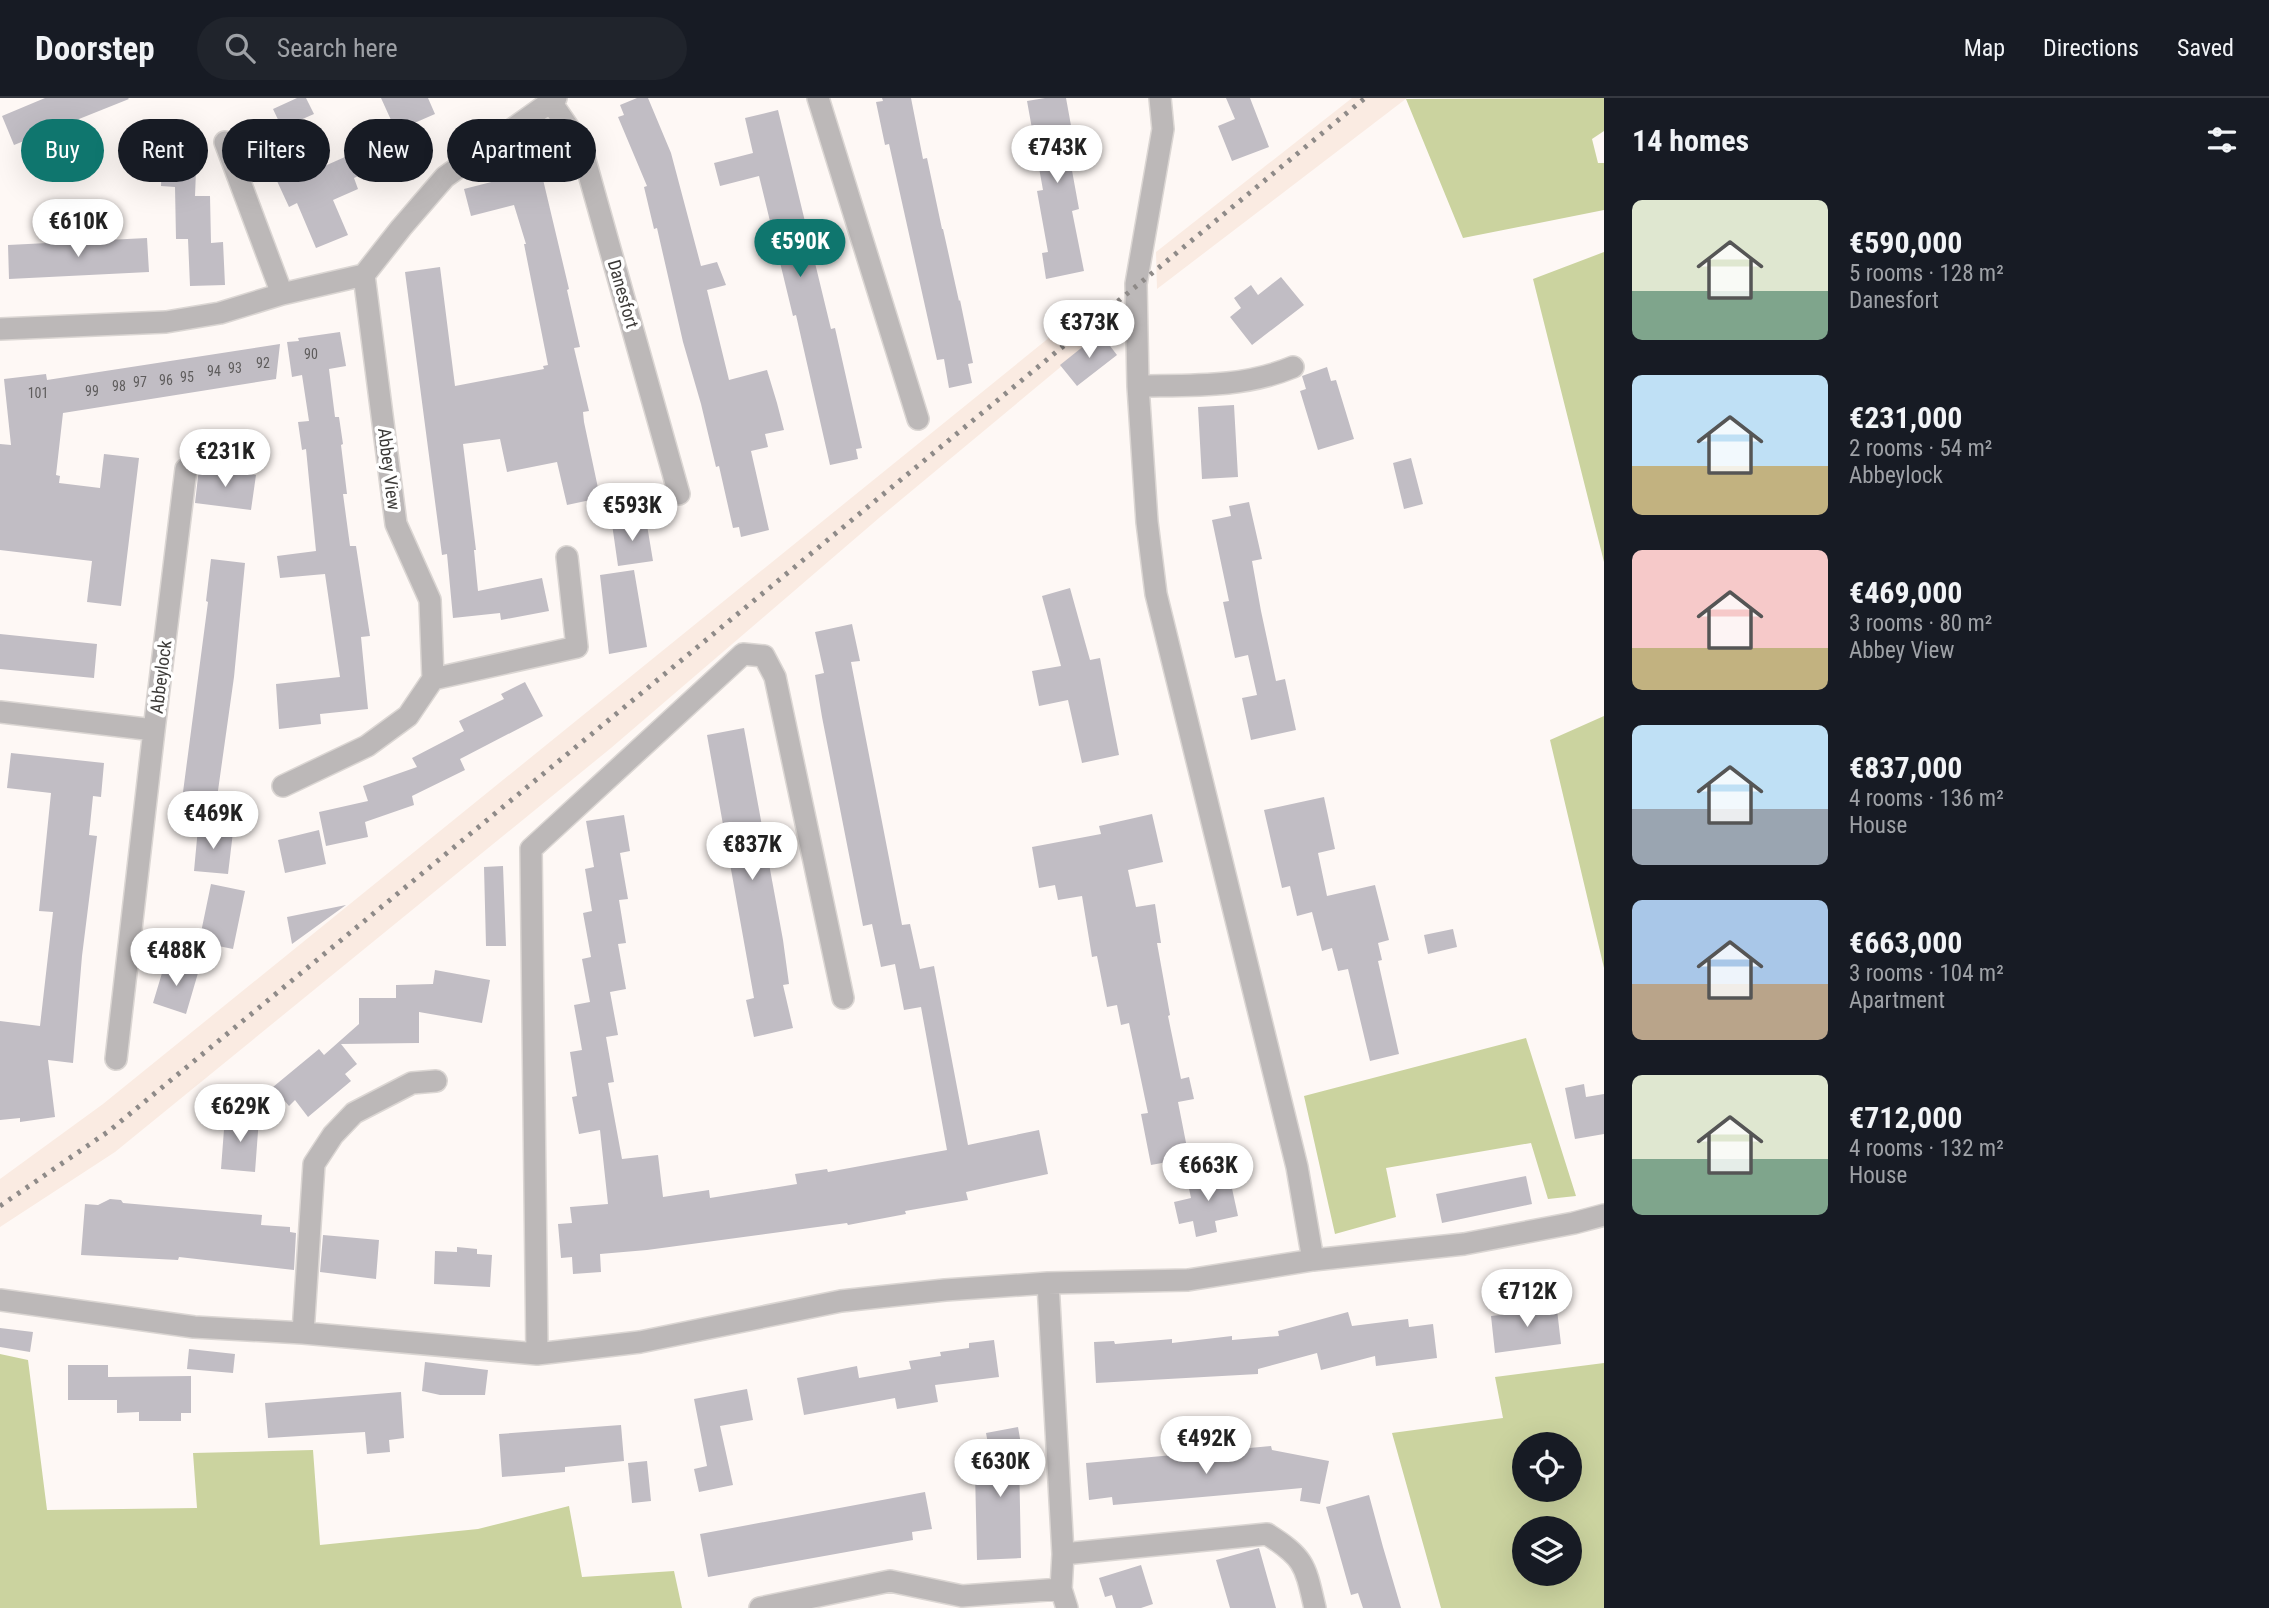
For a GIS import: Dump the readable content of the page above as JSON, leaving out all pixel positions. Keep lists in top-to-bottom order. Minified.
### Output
{"streets":{"street":["Danesfort","Abbey View","Abbeylock"]},"crossings":[["Danesfort","Abbey View"]],"house_numbers":["90","92","93","94","95","96","97","98","99","101"],"page":{"header":"Doorstep","search":"Search here","nav":["Map","Directions","Saved"],"heading":"14 homes","chip":["Buy","Rent","Filters","New","Apartment"],"price":["€743K","€610K","€590K","€373K","€231K","€593K","€469K","€837K","€488K","€629K","€663K","€712K","€492K","€630K"],"list":[{"name":"€590,000","note":"5 rooms · 128 m² · Danesfort"},{"name":"€231,000","note":"2 rooms · 54 m² · Abbeylock"},{"name":"€469,000","note":"3 rooms · 80 m² · Abbey View"},{"name":"€837,000","note":"4 rooms · 136 m² · House"},{"name":"€663,000","note":"3 rooms · 104 m² · Apartment"},{"name":"€712,000","note":"4 rooms · 132 m² · House"}]}}
